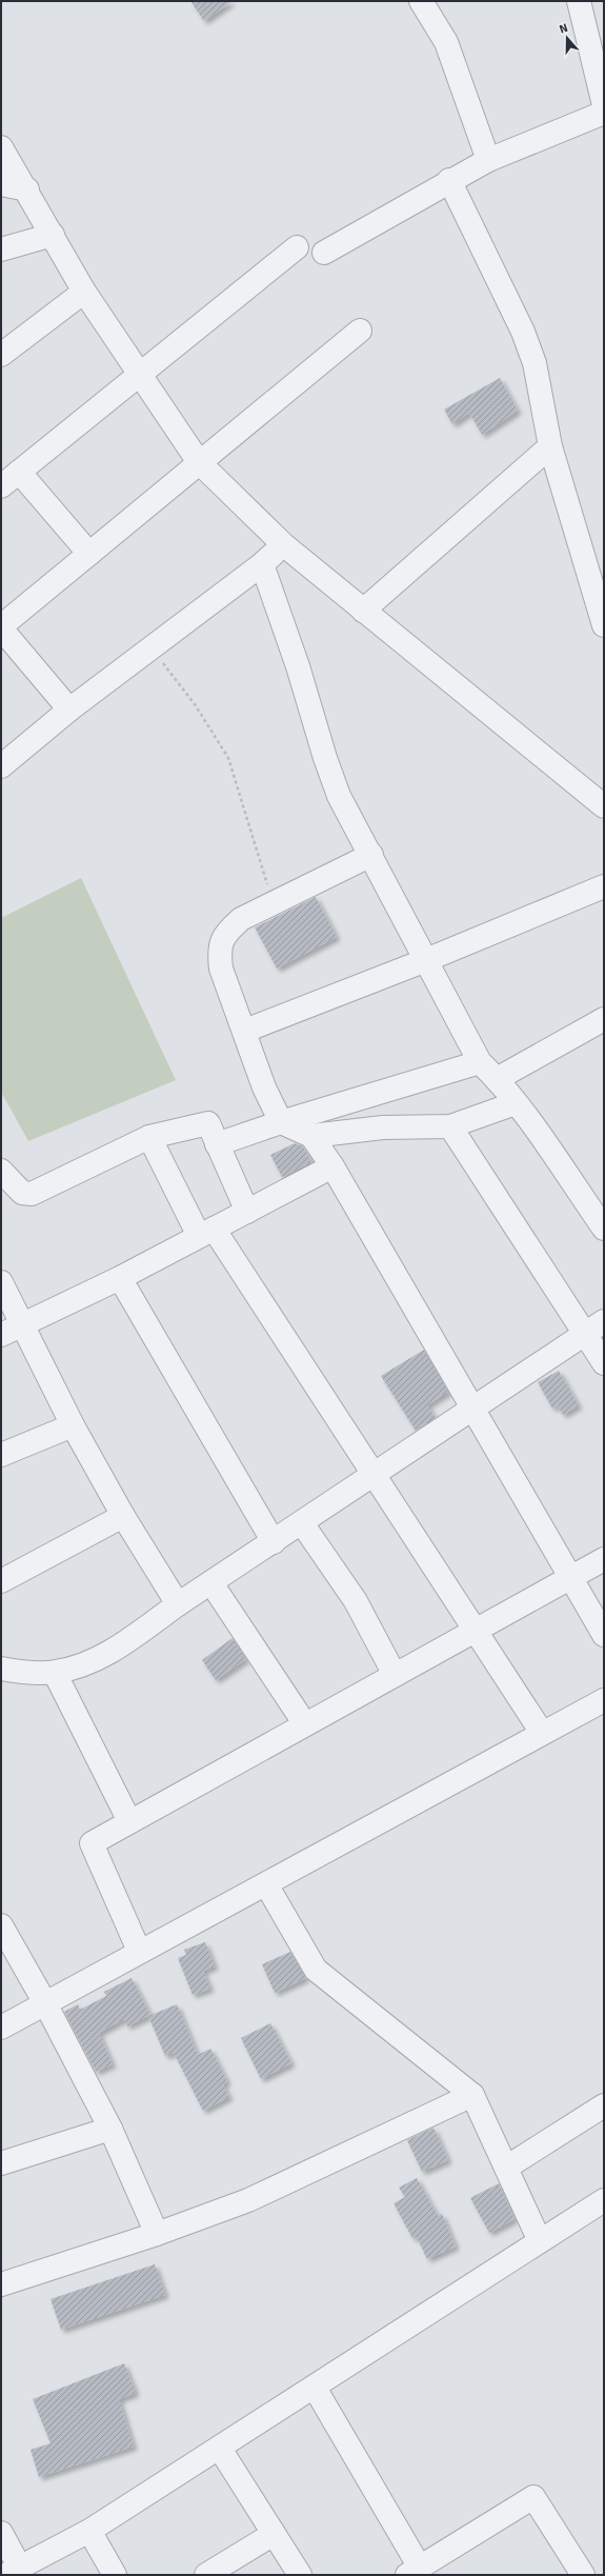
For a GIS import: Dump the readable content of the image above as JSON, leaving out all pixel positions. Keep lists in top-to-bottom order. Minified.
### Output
{"north":"top"}
